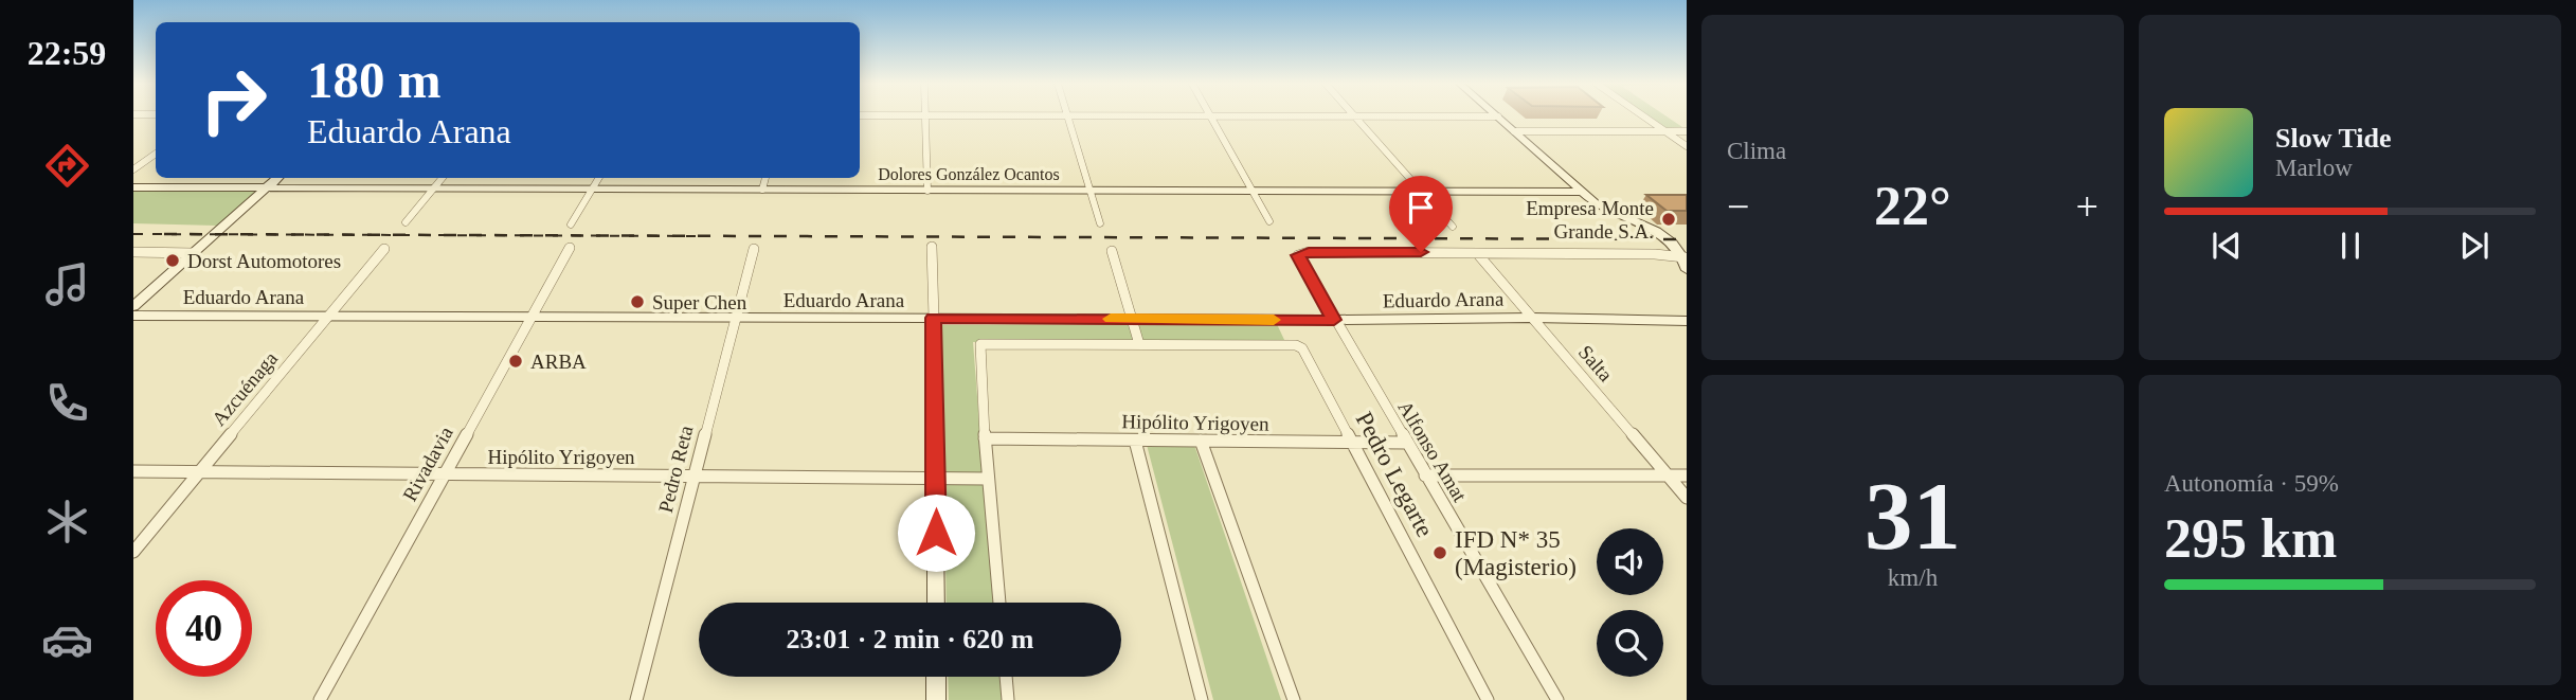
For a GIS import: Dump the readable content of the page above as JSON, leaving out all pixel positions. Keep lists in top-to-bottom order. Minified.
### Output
{"streets":{"main road":["Eduardo Arana"],"street":["Dolores González Ocantos","Salta","Azcuénaga","Hipólito Yrigoyen","Alfonso Amat","Rivadavia","Pedro Reta","Pedro Legarte"]},"crossings":[["Eduardo Arana","Salta"],["Eduardo Arana","Azcuénaga"],["Eduardo Arana","Alfonso Amat"],["Eduardo Arana","Rivadavia"],["Eduardo Arana","Pedro Reta"],["Salta","Alfonso Amat"],["Azcuénaga","Hipólito Yrigoyen"],["Hipólito Yrigoyen","Alfonso Amat"],["Hipólito Yrigoyen","Rivadavia"],["Hipólito Yrigoyen","Pedro Reta"],["Hipólito Yrigoyen","Pedro Legarte"]],"places":["Empresa Monte Grande S.A.","Dorst Automotores","Super Chen","ARBA","IFD N* 35 (Magisterio)"],"page":{"tabs":"22:59","tile":["Clima",["31","km/h"],["Autonomía · 59%","295 km"]],"turn":["180 m","Eduardo Arana"],"song":["Slow Tide","Marlow"],"heat":["−","22°","+"],"limit":"40","trip":"23:01 · 2 min · 620 m"}}
